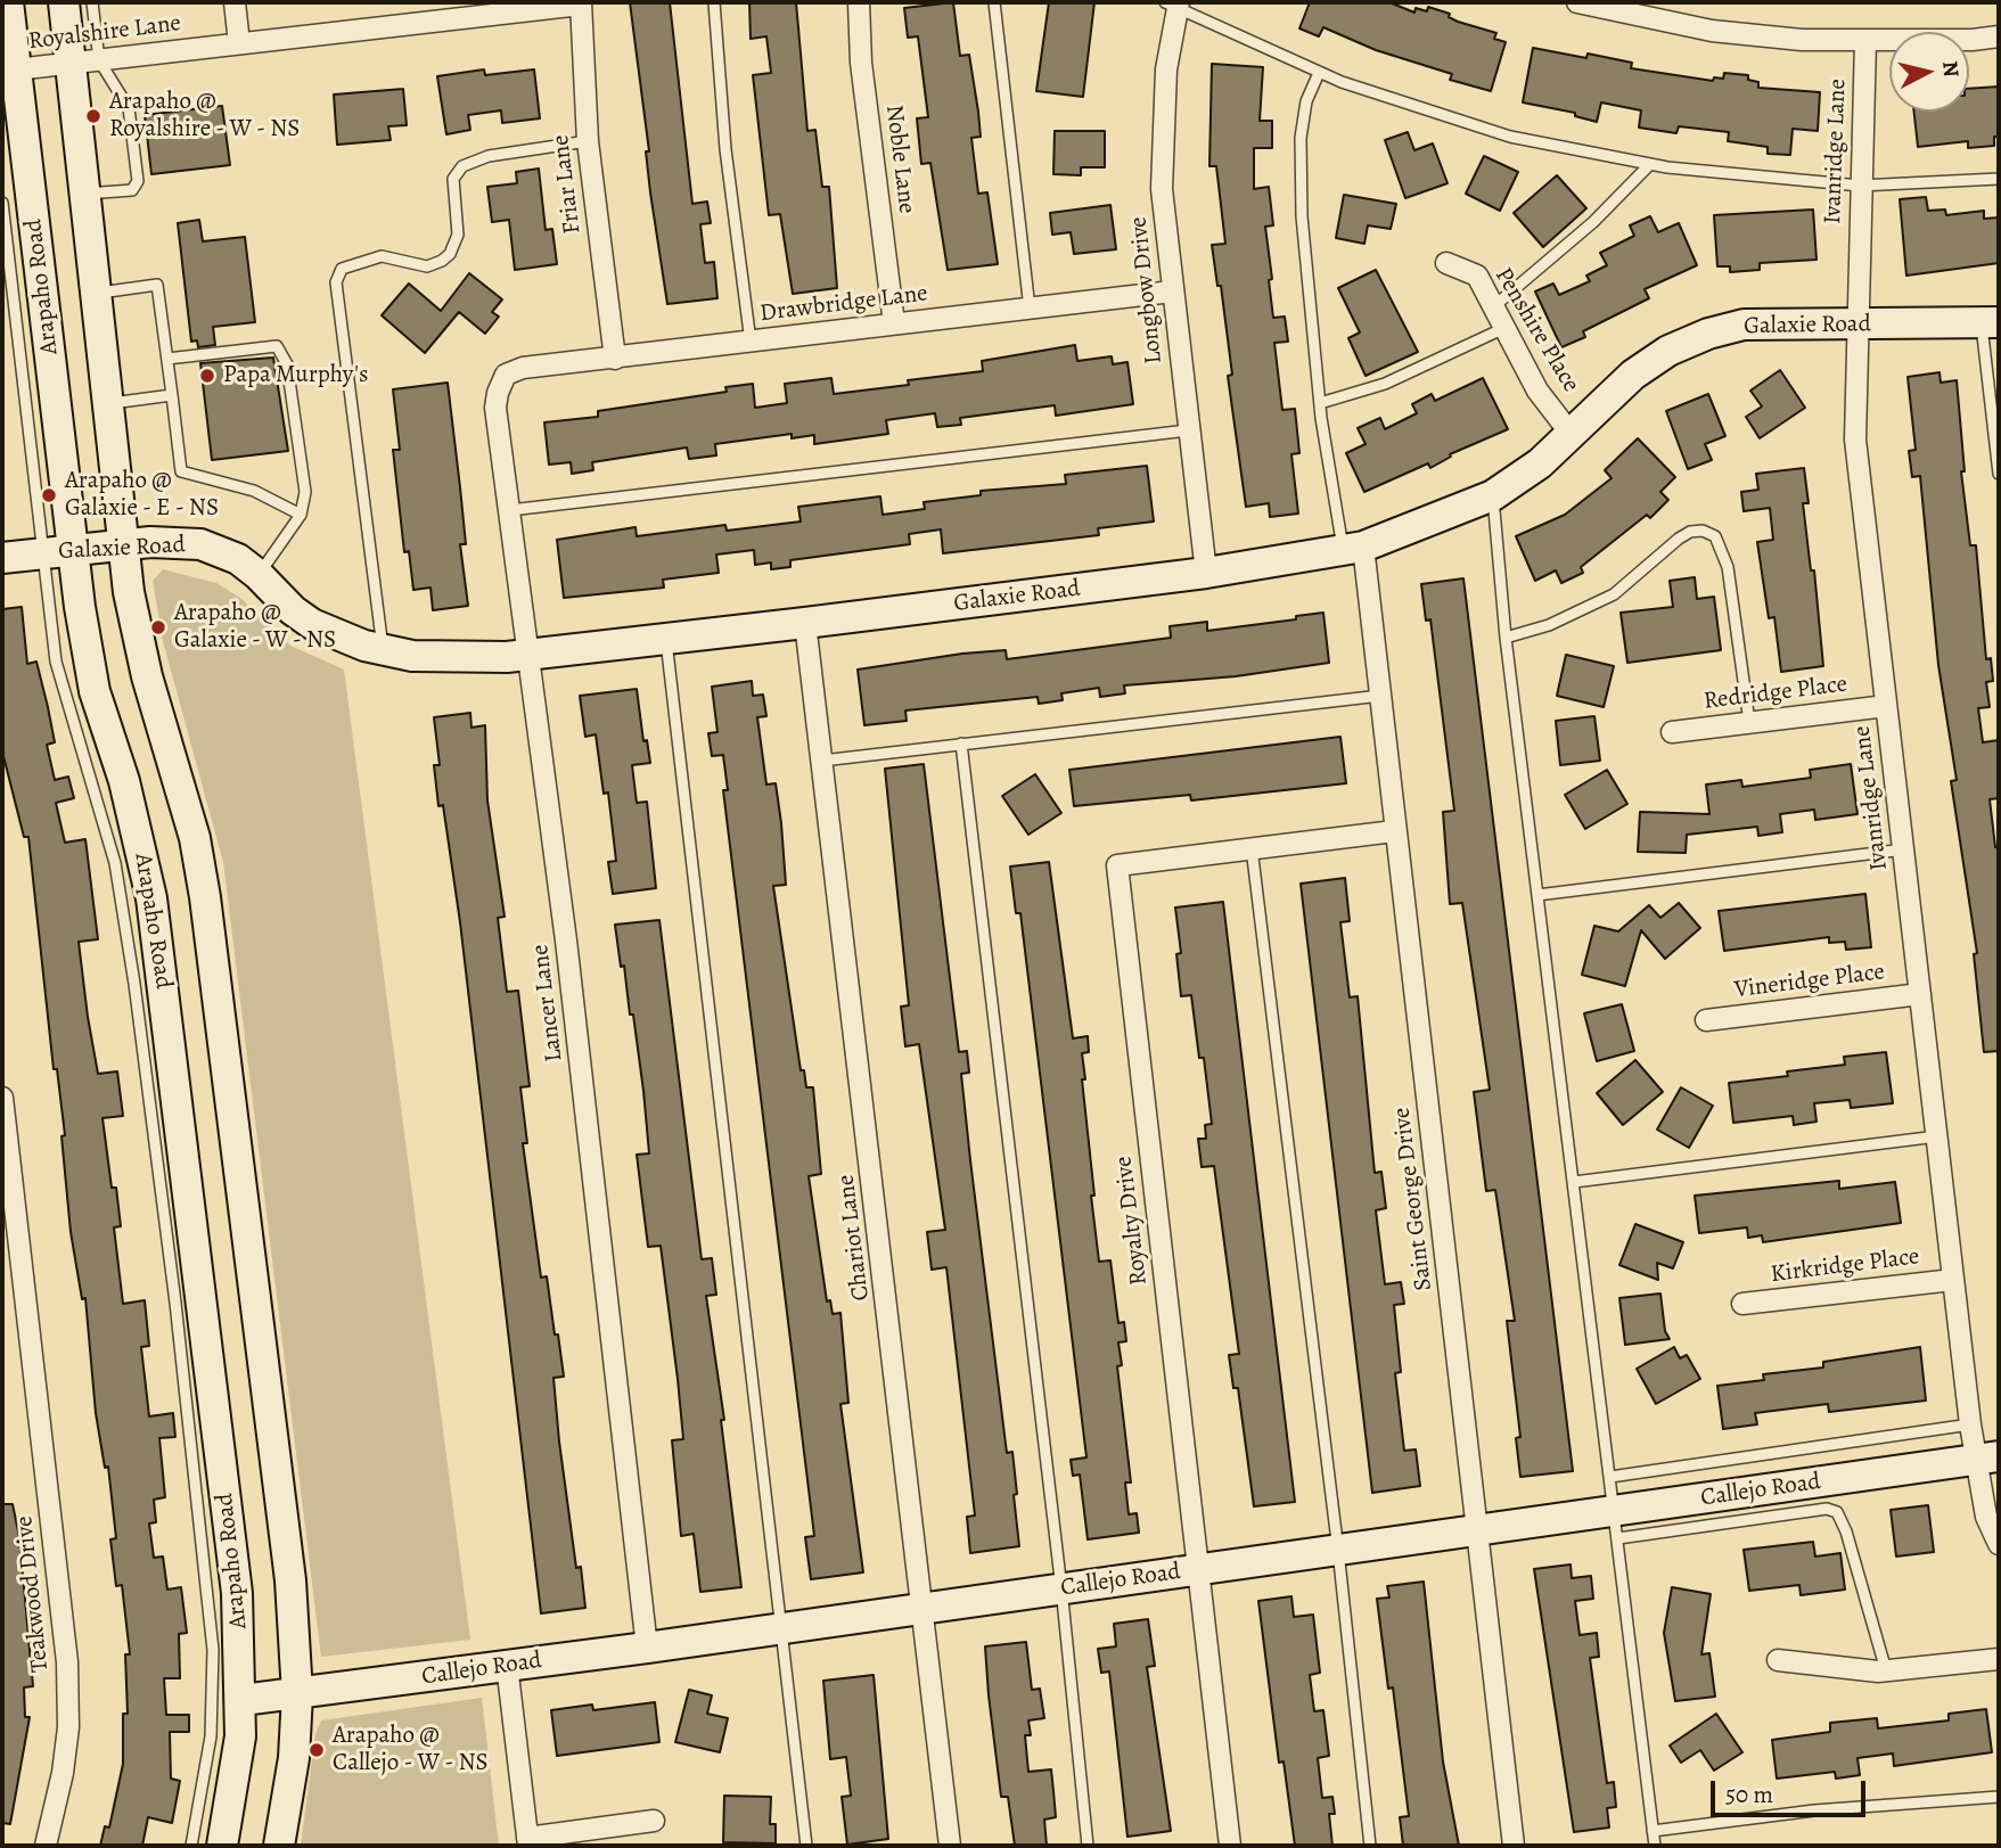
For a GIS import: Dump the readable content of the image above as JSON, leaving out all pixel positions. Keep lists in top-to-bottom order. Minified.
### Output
{"streets":{"street":["Royalshire Lane","Ivanridge Lane","Noble Lane","Friar Lane","Arapaho Road","Longbow Drive","Drawbridge Lane","Galaxie Road","Penshire Place","Redridge Place","Vineridge Place","Lancer Lane","Saint George Drive","Royalty Drive","Chariot Lane","Kirkridge Place","Callejo Road","Teakwood Drive"]},"crossings":[["Royalshire Lane","Friar Lane"],["Royalshire Lane","Arapaho Road"],["Ivanridge Lane","Galaxie Road"],["Ivanridge Lane","Redridge Place"],["Ivanridge Lane","Vineridge Place"],["Ivanridge Lane","Kirkridge Place"],["Ivanridge Lane","Callejo Road"],["Noble Lane","Drawbridge Lane"],["Friar Lane","Drawbridge Lane"],["Arapaho Road","Galaxie Road"],["Arapaho Road","Callejo Road"],["Longbow Drive","Drawbridge Lane"],["Longbow Drive","Galaxie Road"],["Drawbridge Lane","Lancer Lane"],["Galaxie Road","Penshire Place"],["Galaxie Road","Lancer Lane"],["Galaxie Road","Saint George Drive"],["Galaxie Road","Chariot Lane"],["Lancer Lane","Callejo Road"],["Saint George Drive","Royalty Drive"],["Saint George Drive","Callejo Road"],["Royalty Drive","Callejo Road"],["Chariot Lane","Callejo Road"]],"places":["Arapaho @ Royalshire - W - NS","Papa Murphy's","Arapaho @ Galaxie - E - NS","Arapaho @ Galaxie - W - NS","Arapaho @ Callejo - W - NS"],"scale_bar":"50 m","north":"right"}
